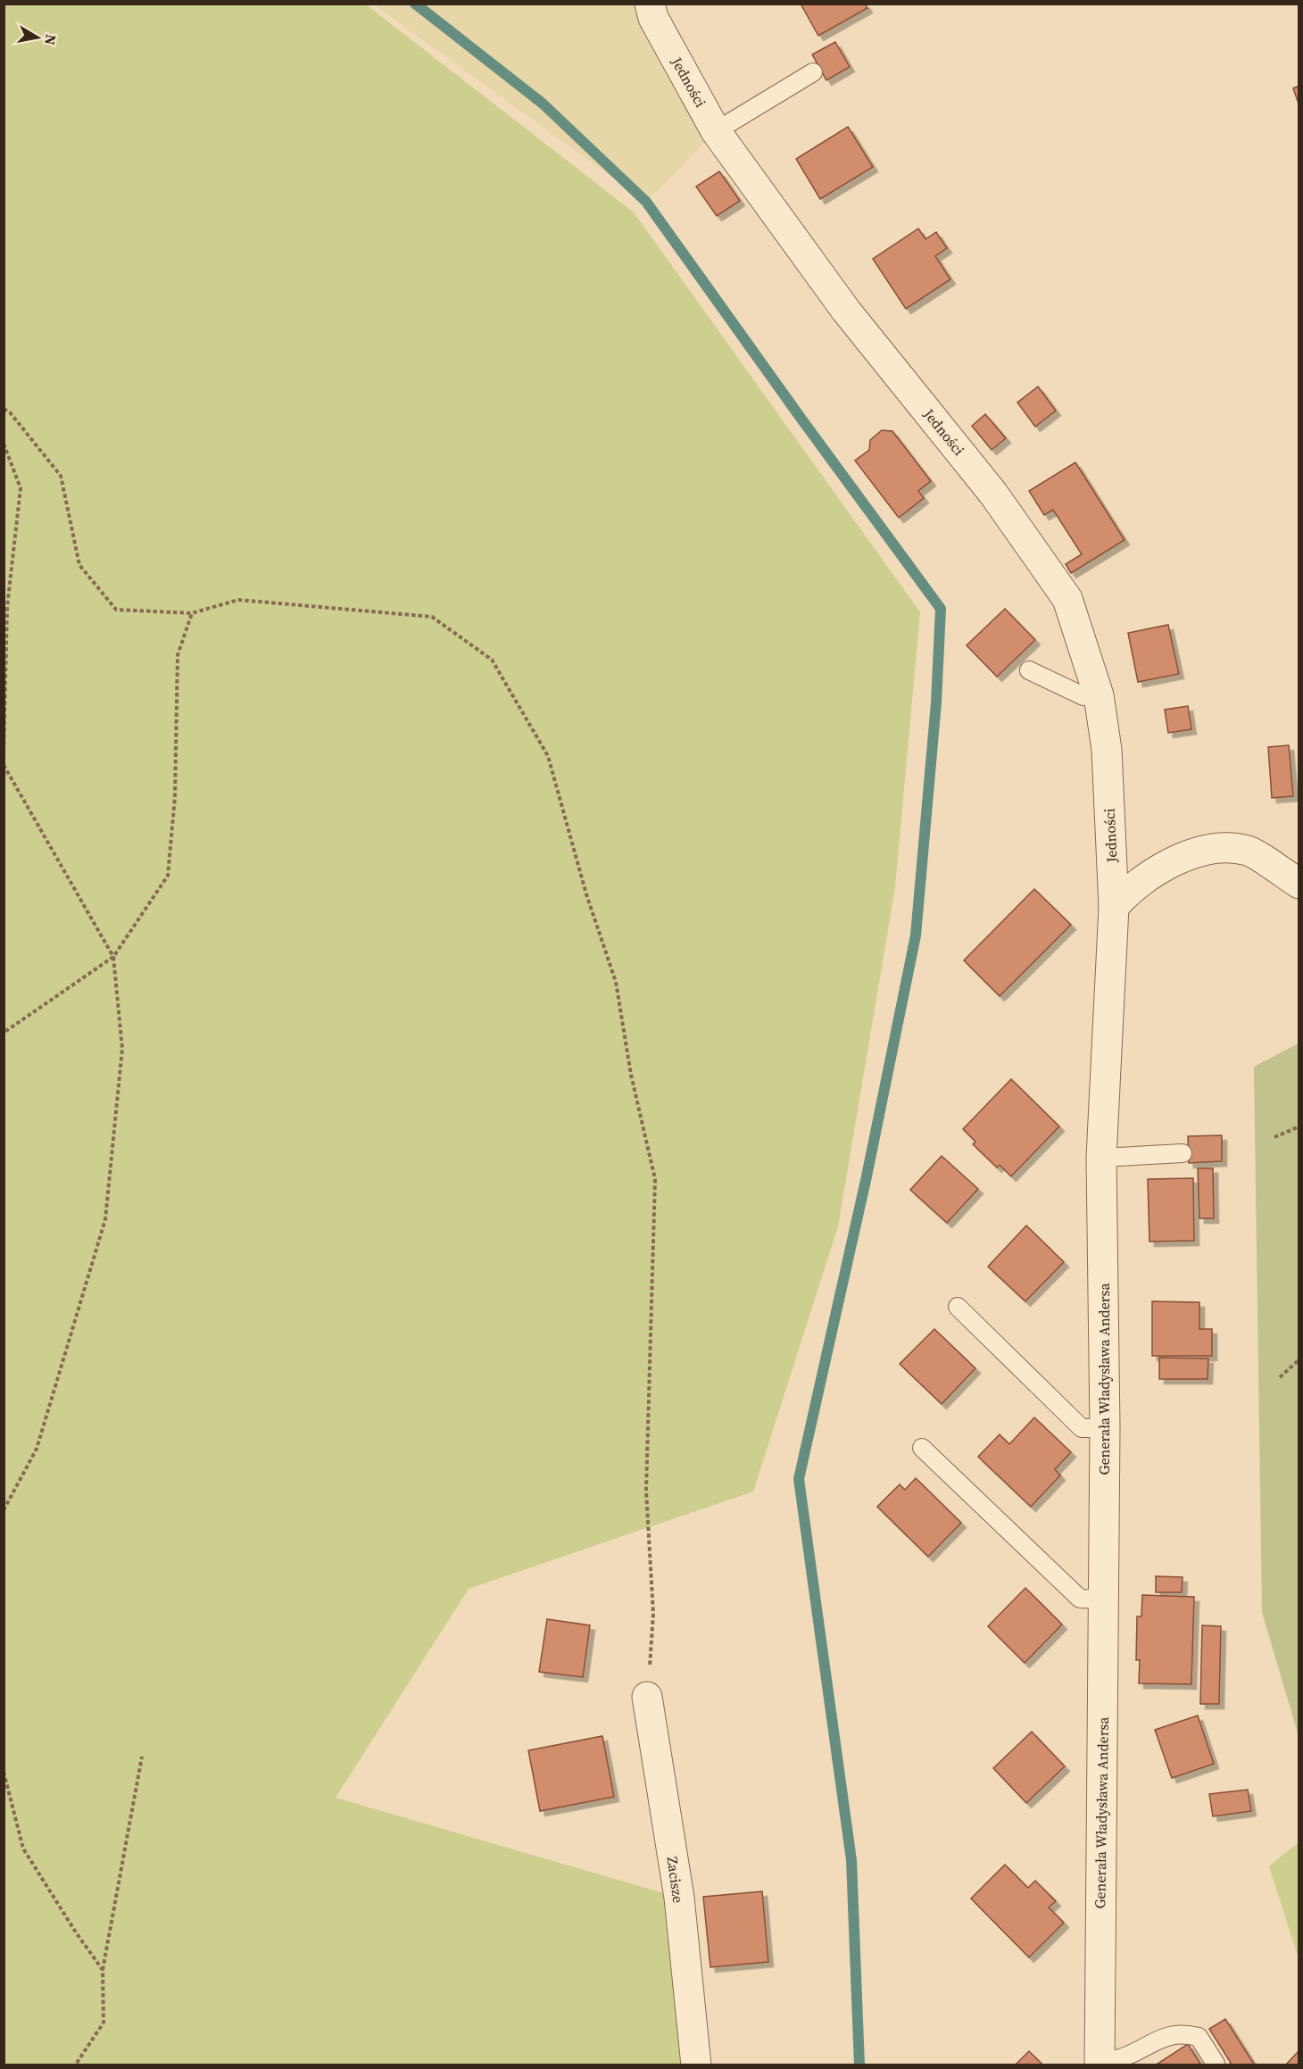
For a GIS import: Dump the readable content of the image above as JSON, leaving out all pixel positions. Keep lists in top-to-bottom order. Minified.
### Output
{"streets":{"street":["Jedności","Generała Władysława Andersa","Zacisze"]},"crossings":[["Jedności","Generała Władysława Andersa"]],"north":"right"}
